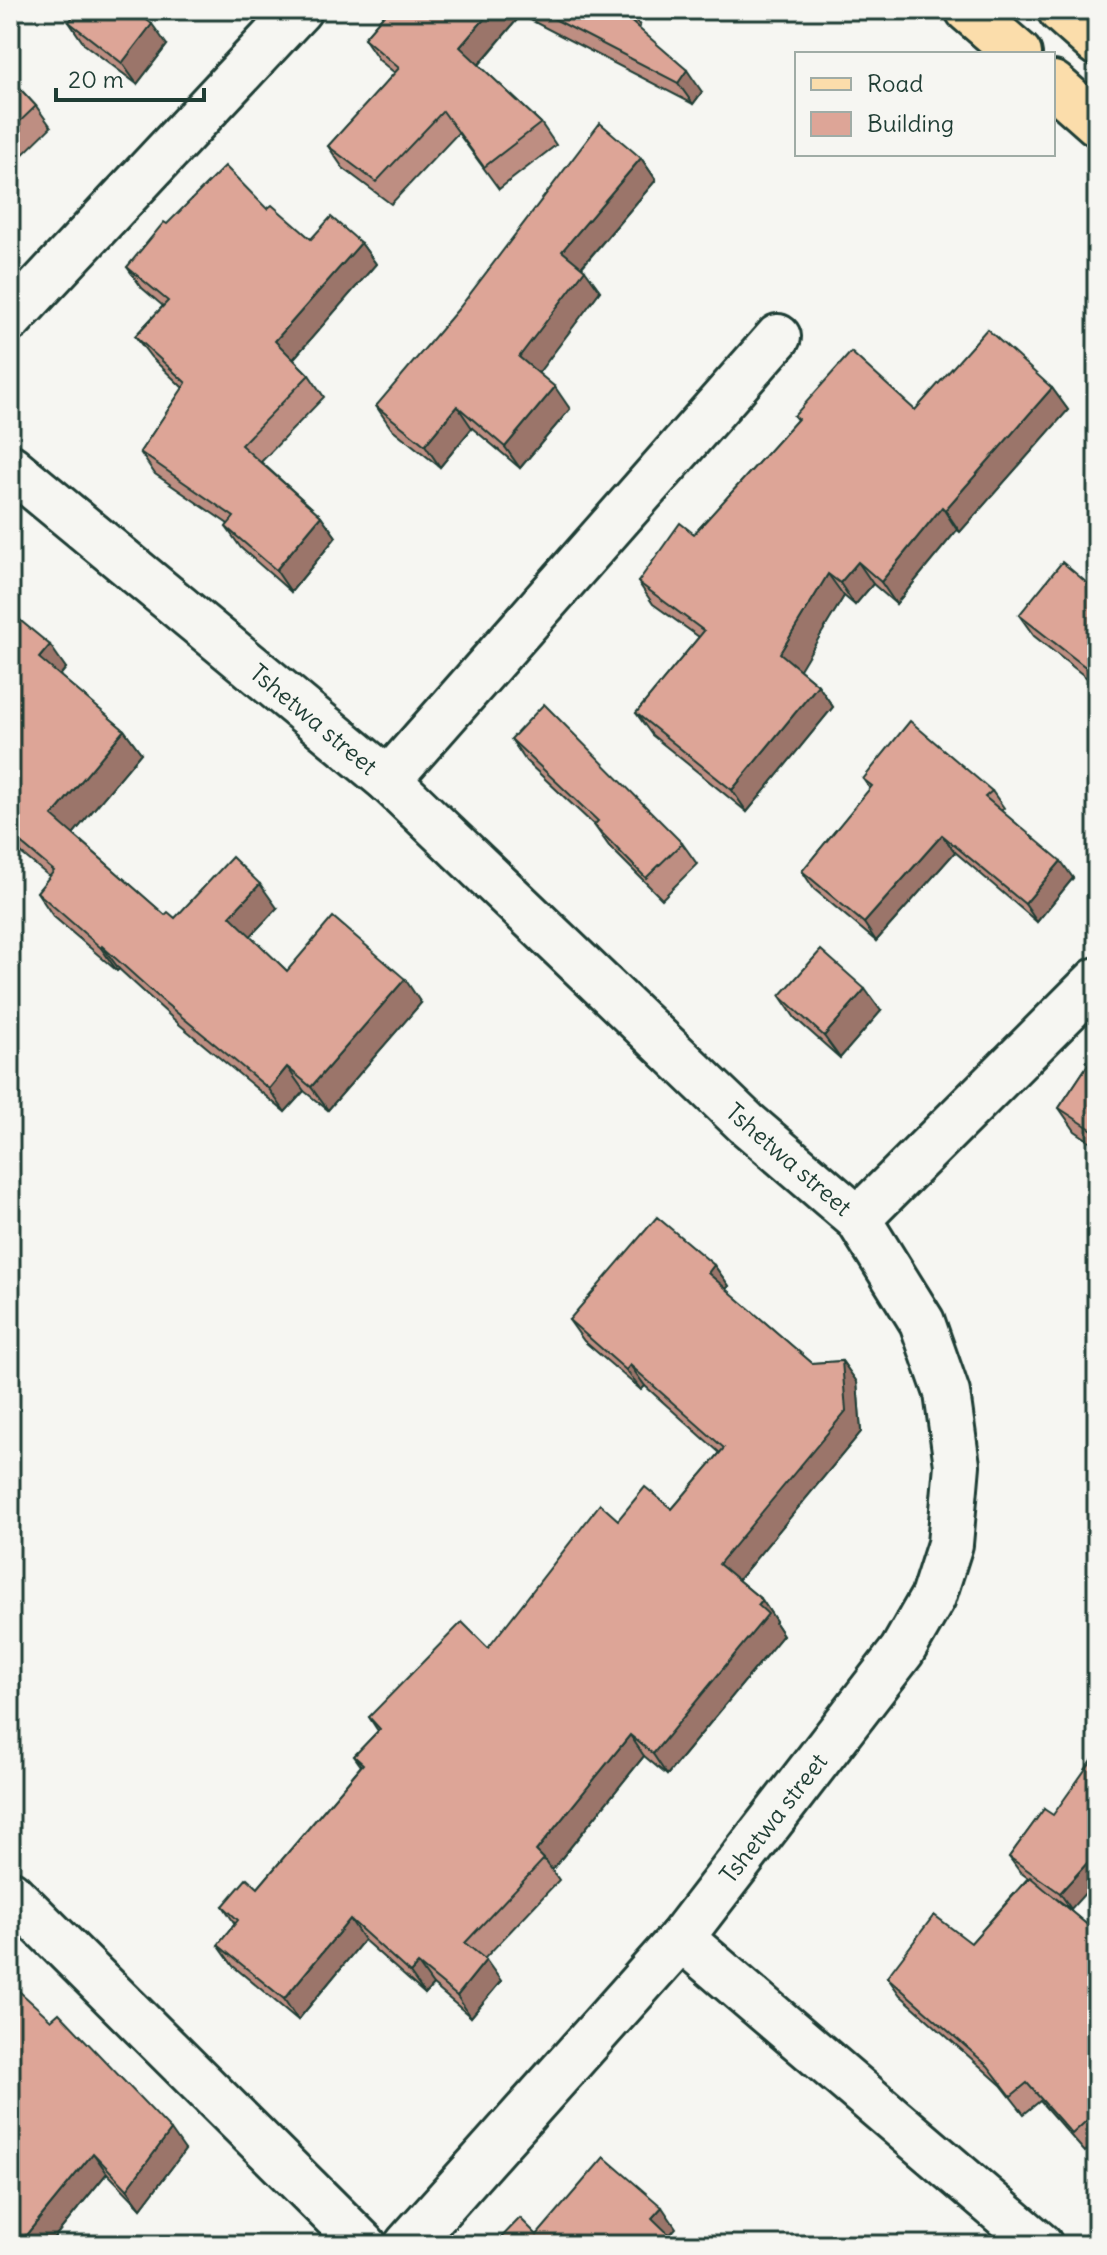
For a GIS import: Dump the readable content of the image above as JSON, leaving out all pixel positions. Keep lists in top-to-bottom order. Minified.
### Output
{"streets":{"street":["Tshetwa street"]},"legend":["Road","Building"],"scale_bar":"20 m"}
